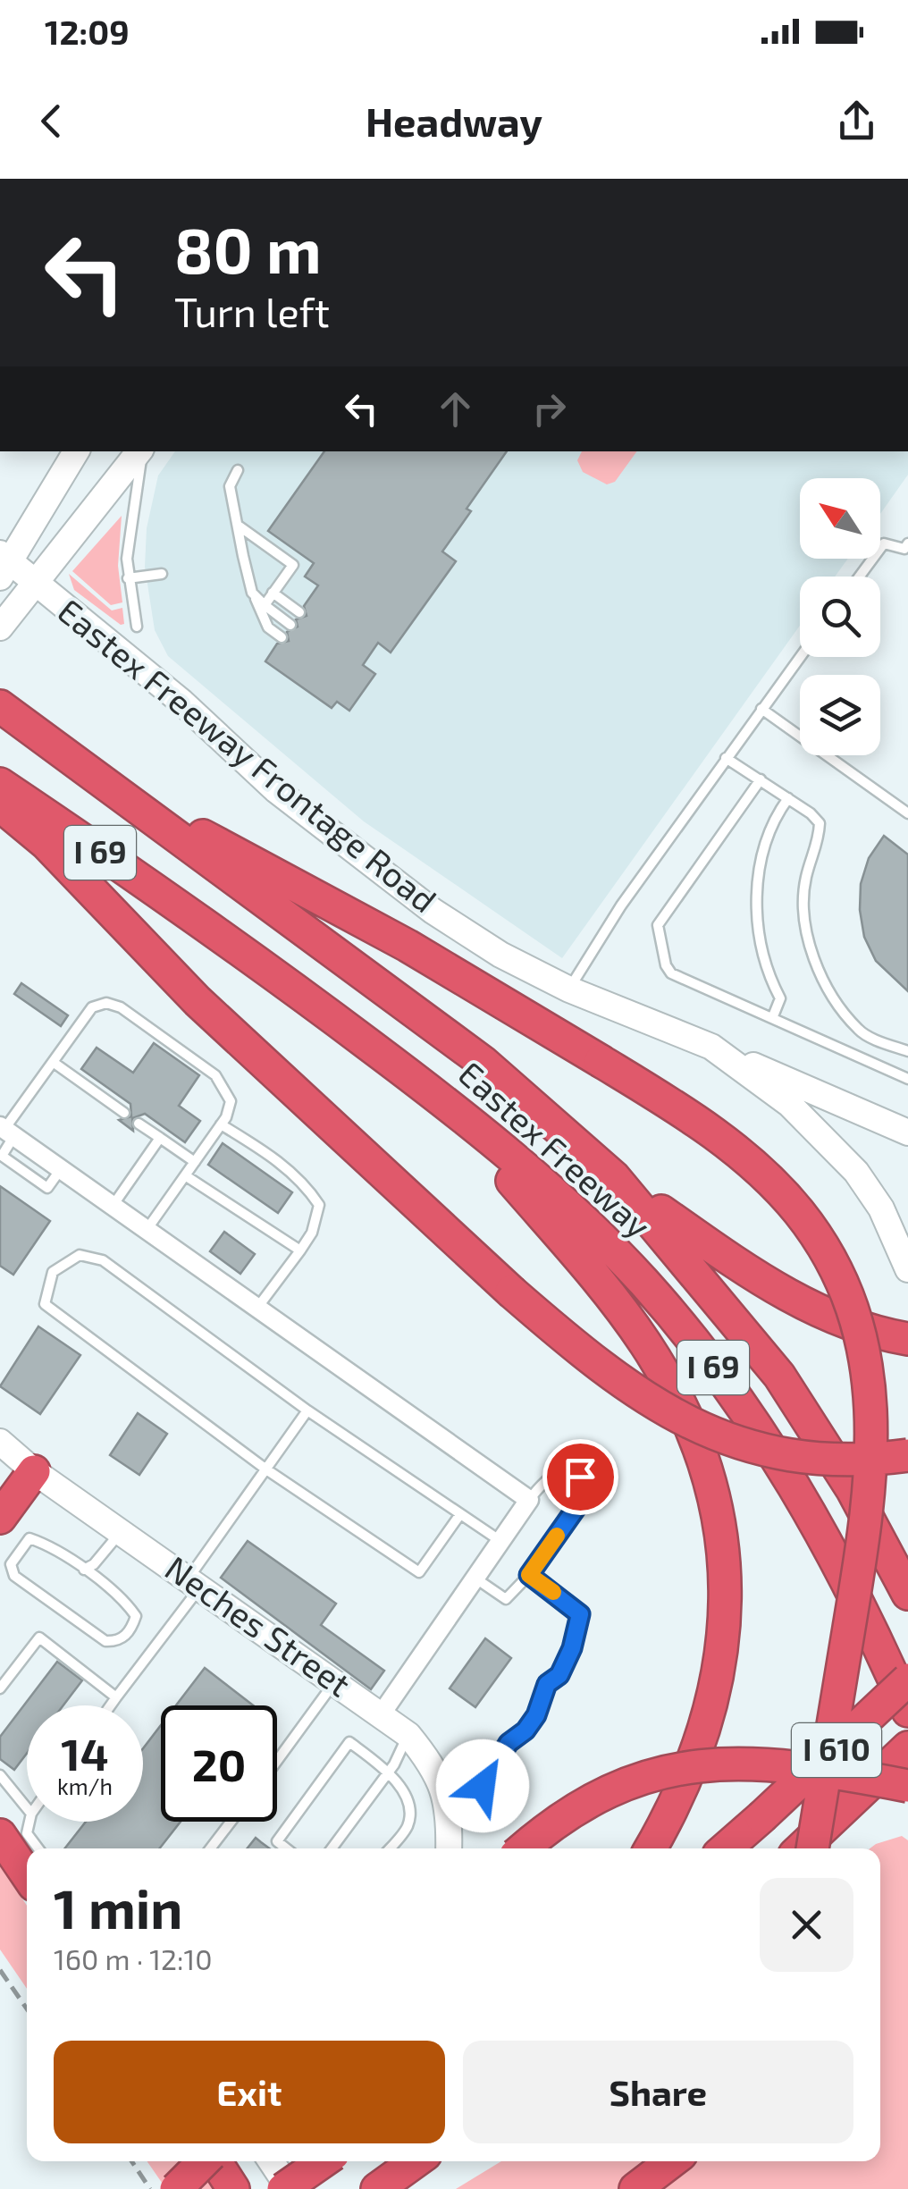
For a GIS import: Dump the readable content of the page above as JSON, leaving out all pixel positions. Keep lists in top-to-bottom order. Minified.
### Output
{"streets":{"highway":["I 69","Eastex Freeway","I 610"],"main road":["Eastex Freeway Frontage Road","Neches Street"]},"north":"top left","page":{"status":"12:09","header":"Headway","turn":["80 m","Turn left"],"speed":"14 km/h","limit":"20","heading":["1 min","160 m · 12:10"],"buttons":["Exit","Share"]}}
